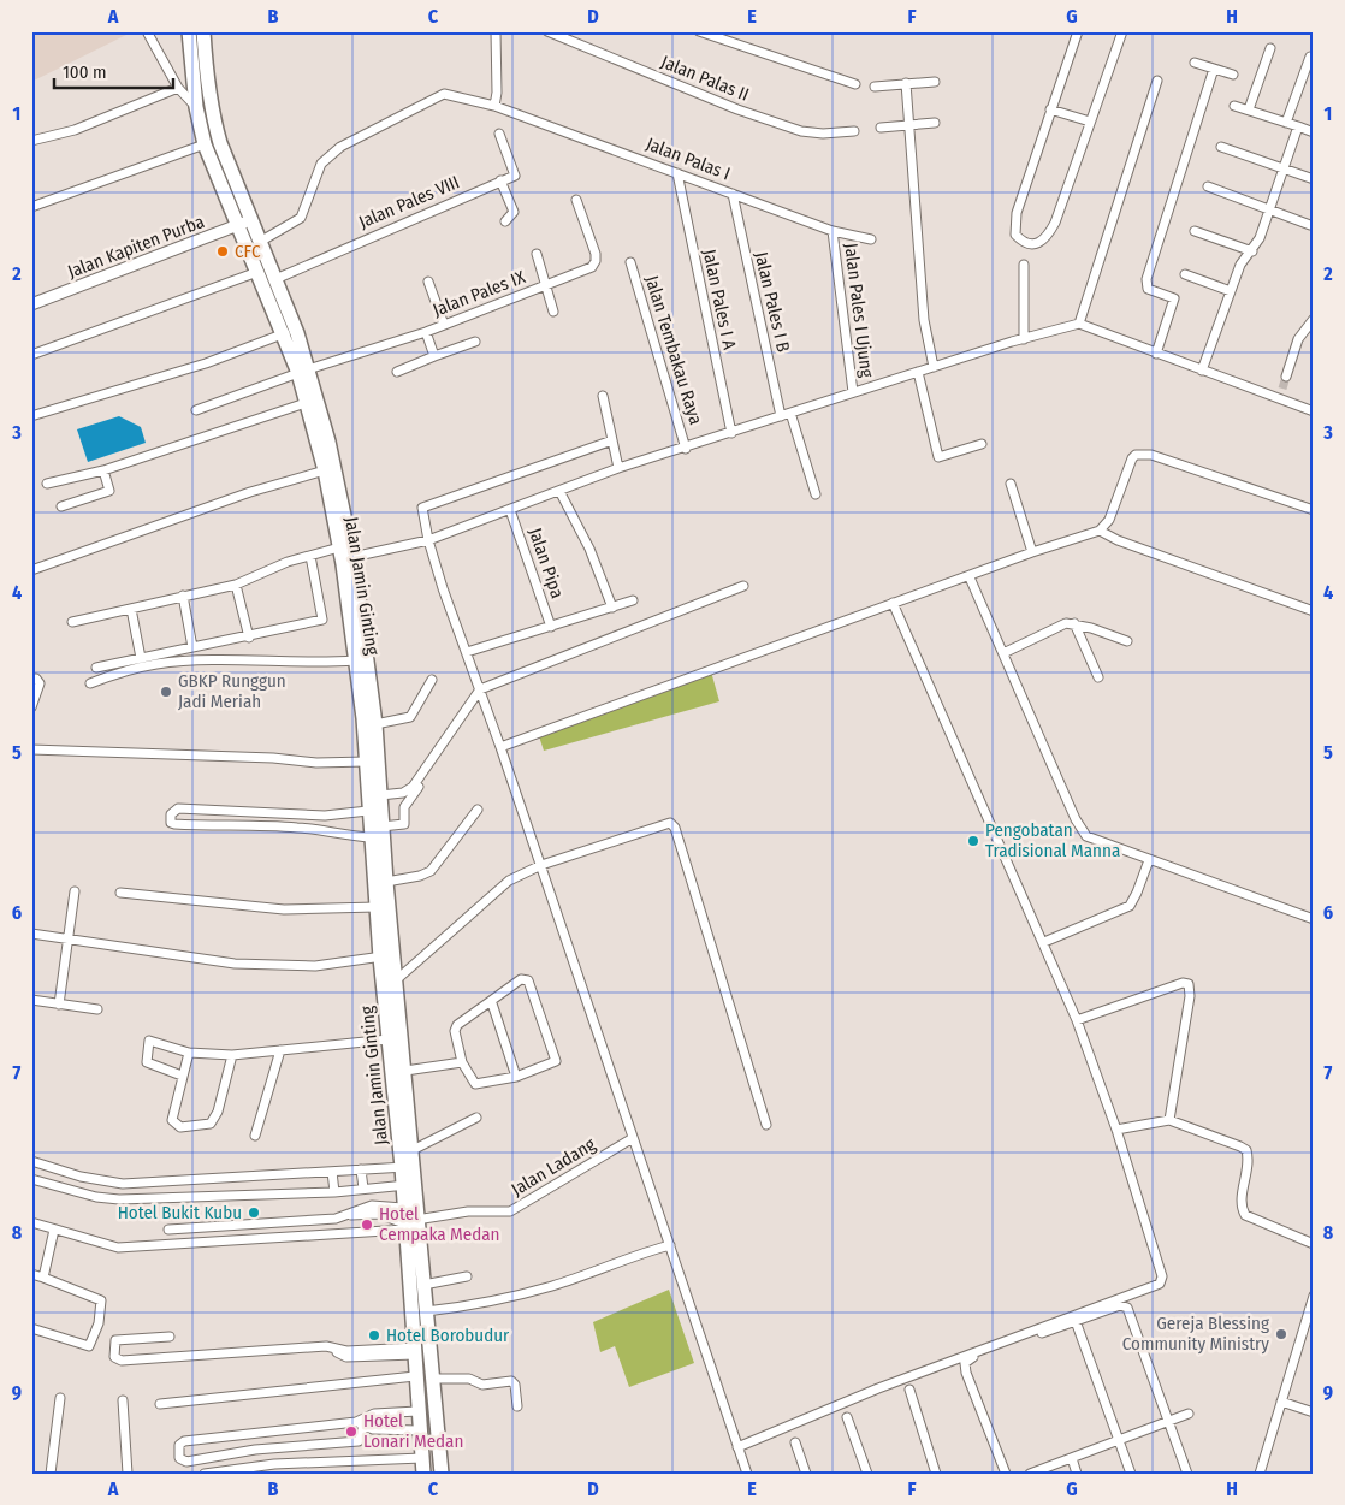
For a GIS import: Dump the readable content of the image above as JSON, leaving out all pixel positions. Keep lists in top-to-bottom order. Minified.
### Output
{"streets":{"highway":["Jalan Jamin Ginting"],"street":["Jalan Palas II","Jalan Palas I","Jalan Pales VIII","Jalan Kapiten Purba","Jalan Pales IX","Jalan Pales I A","Jalan Pales I B","Jalan Pales I Ujung","Jalan Tembakau Raya","Jalan Pipa","Jalan Ladang"]},"crossings":[["Jalan Palas I","Jalan Pales I A"],["Jalan Palas I","Jalan Pales I B"],["Jalan Palas I","Jalan Pales I Ujung"],["Jalan Palas I","Jalan Jamin Ginting"],["Jalan Pales VIII","Jalan Jamin Ginting"],["Jalan Kapiten Purba","Jalan Jamin Ginting"],["Jalan Pales IX","Jalan Jamin Ginting"],["Jalan Jamin Ginting","Jalan Ladang"]],"places":["CFC","GBKP Runggun Jadi Meriah","Pengobatan Tradisional Manna","Hotel Bukit Kubu","Hotel Cempaka Medan","Gereja Blessing Community Ministry","Hotel Borobudur","Hotel Lonari Medan"],"scale_bar":"100 m","grid":{"columns":["A","B","C","D","E","F","G","H"],"rows":["1","2","3","4","5","6","7","8","9"]}}
